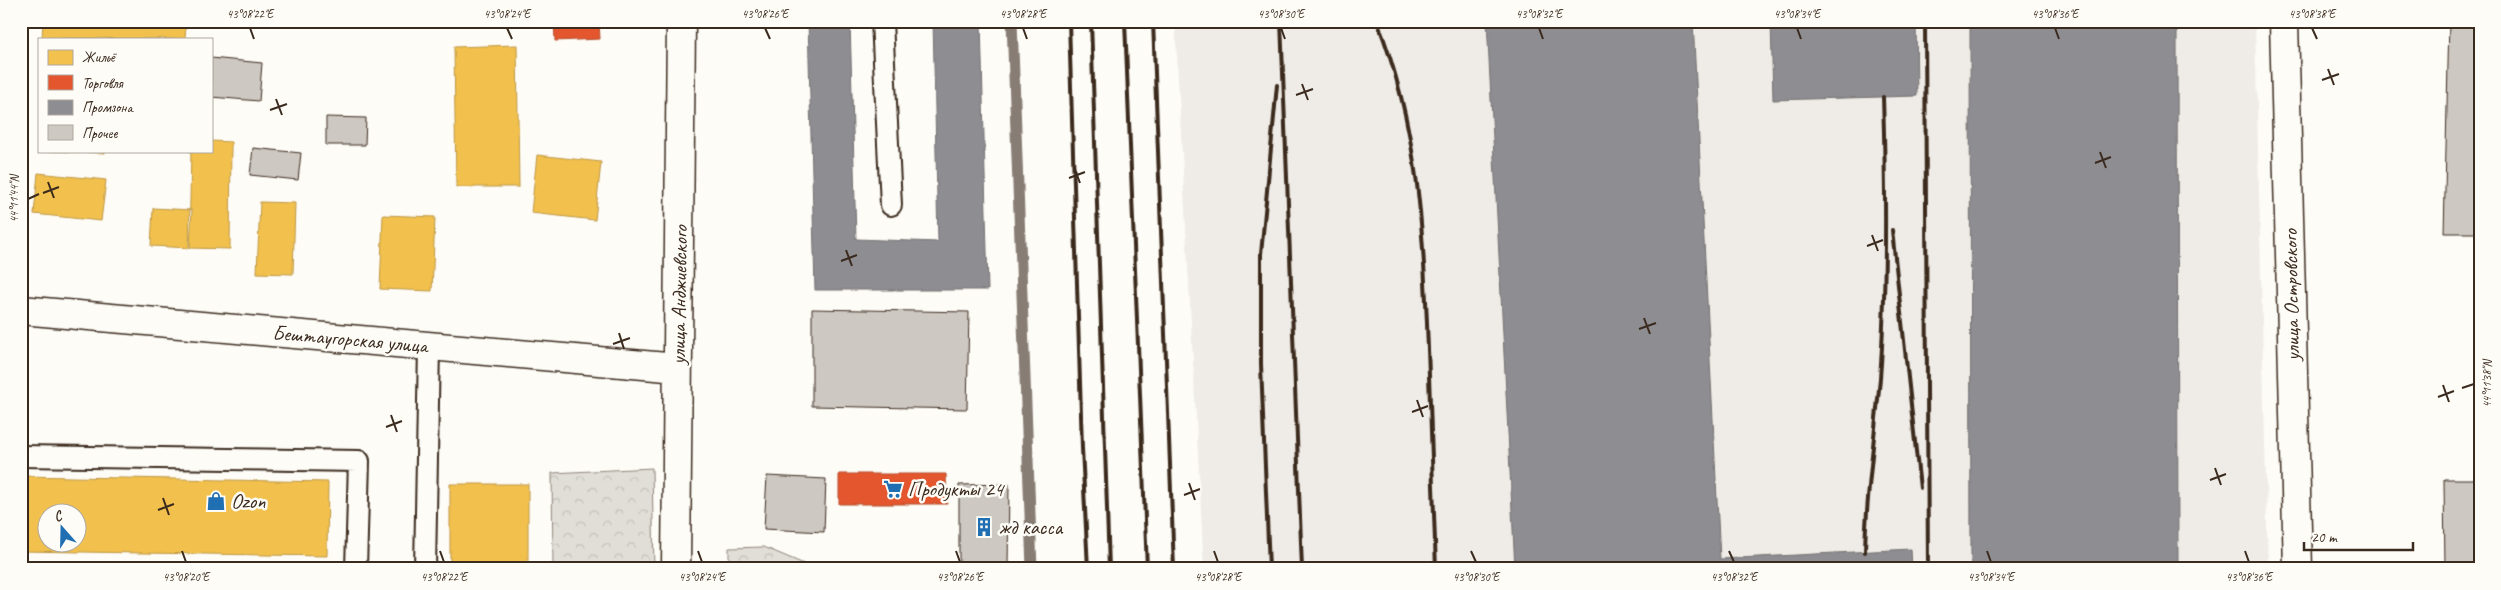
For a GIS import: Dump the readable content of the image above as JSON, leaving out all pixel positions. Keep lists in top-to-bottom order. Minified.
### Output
{"streets":{"street":["улица Анджиевского","улица Островского","Бештаугорская улица"]},"crossings":[["улица Анджиевского","Бештаугорская улица"]],"places":{"supermarket":["Продукты 24"],"shop":["Ozon"],"building":["жд касса"]},"legend":["Жильё","Торговля","Промзона","Прочее"],"scale_bar":"20 m","north":"top","coordinates":["43°08'22\"E","43°08'24\"E","43°08'26\"E","43°08'28\"E","43°08'30\"E","43°08'32\"E","43°08'34\"E","43°08'36\"E","43°08'38\"E","44°11'44\"N","44°11'38\"N","43°08'20\"E"]}
